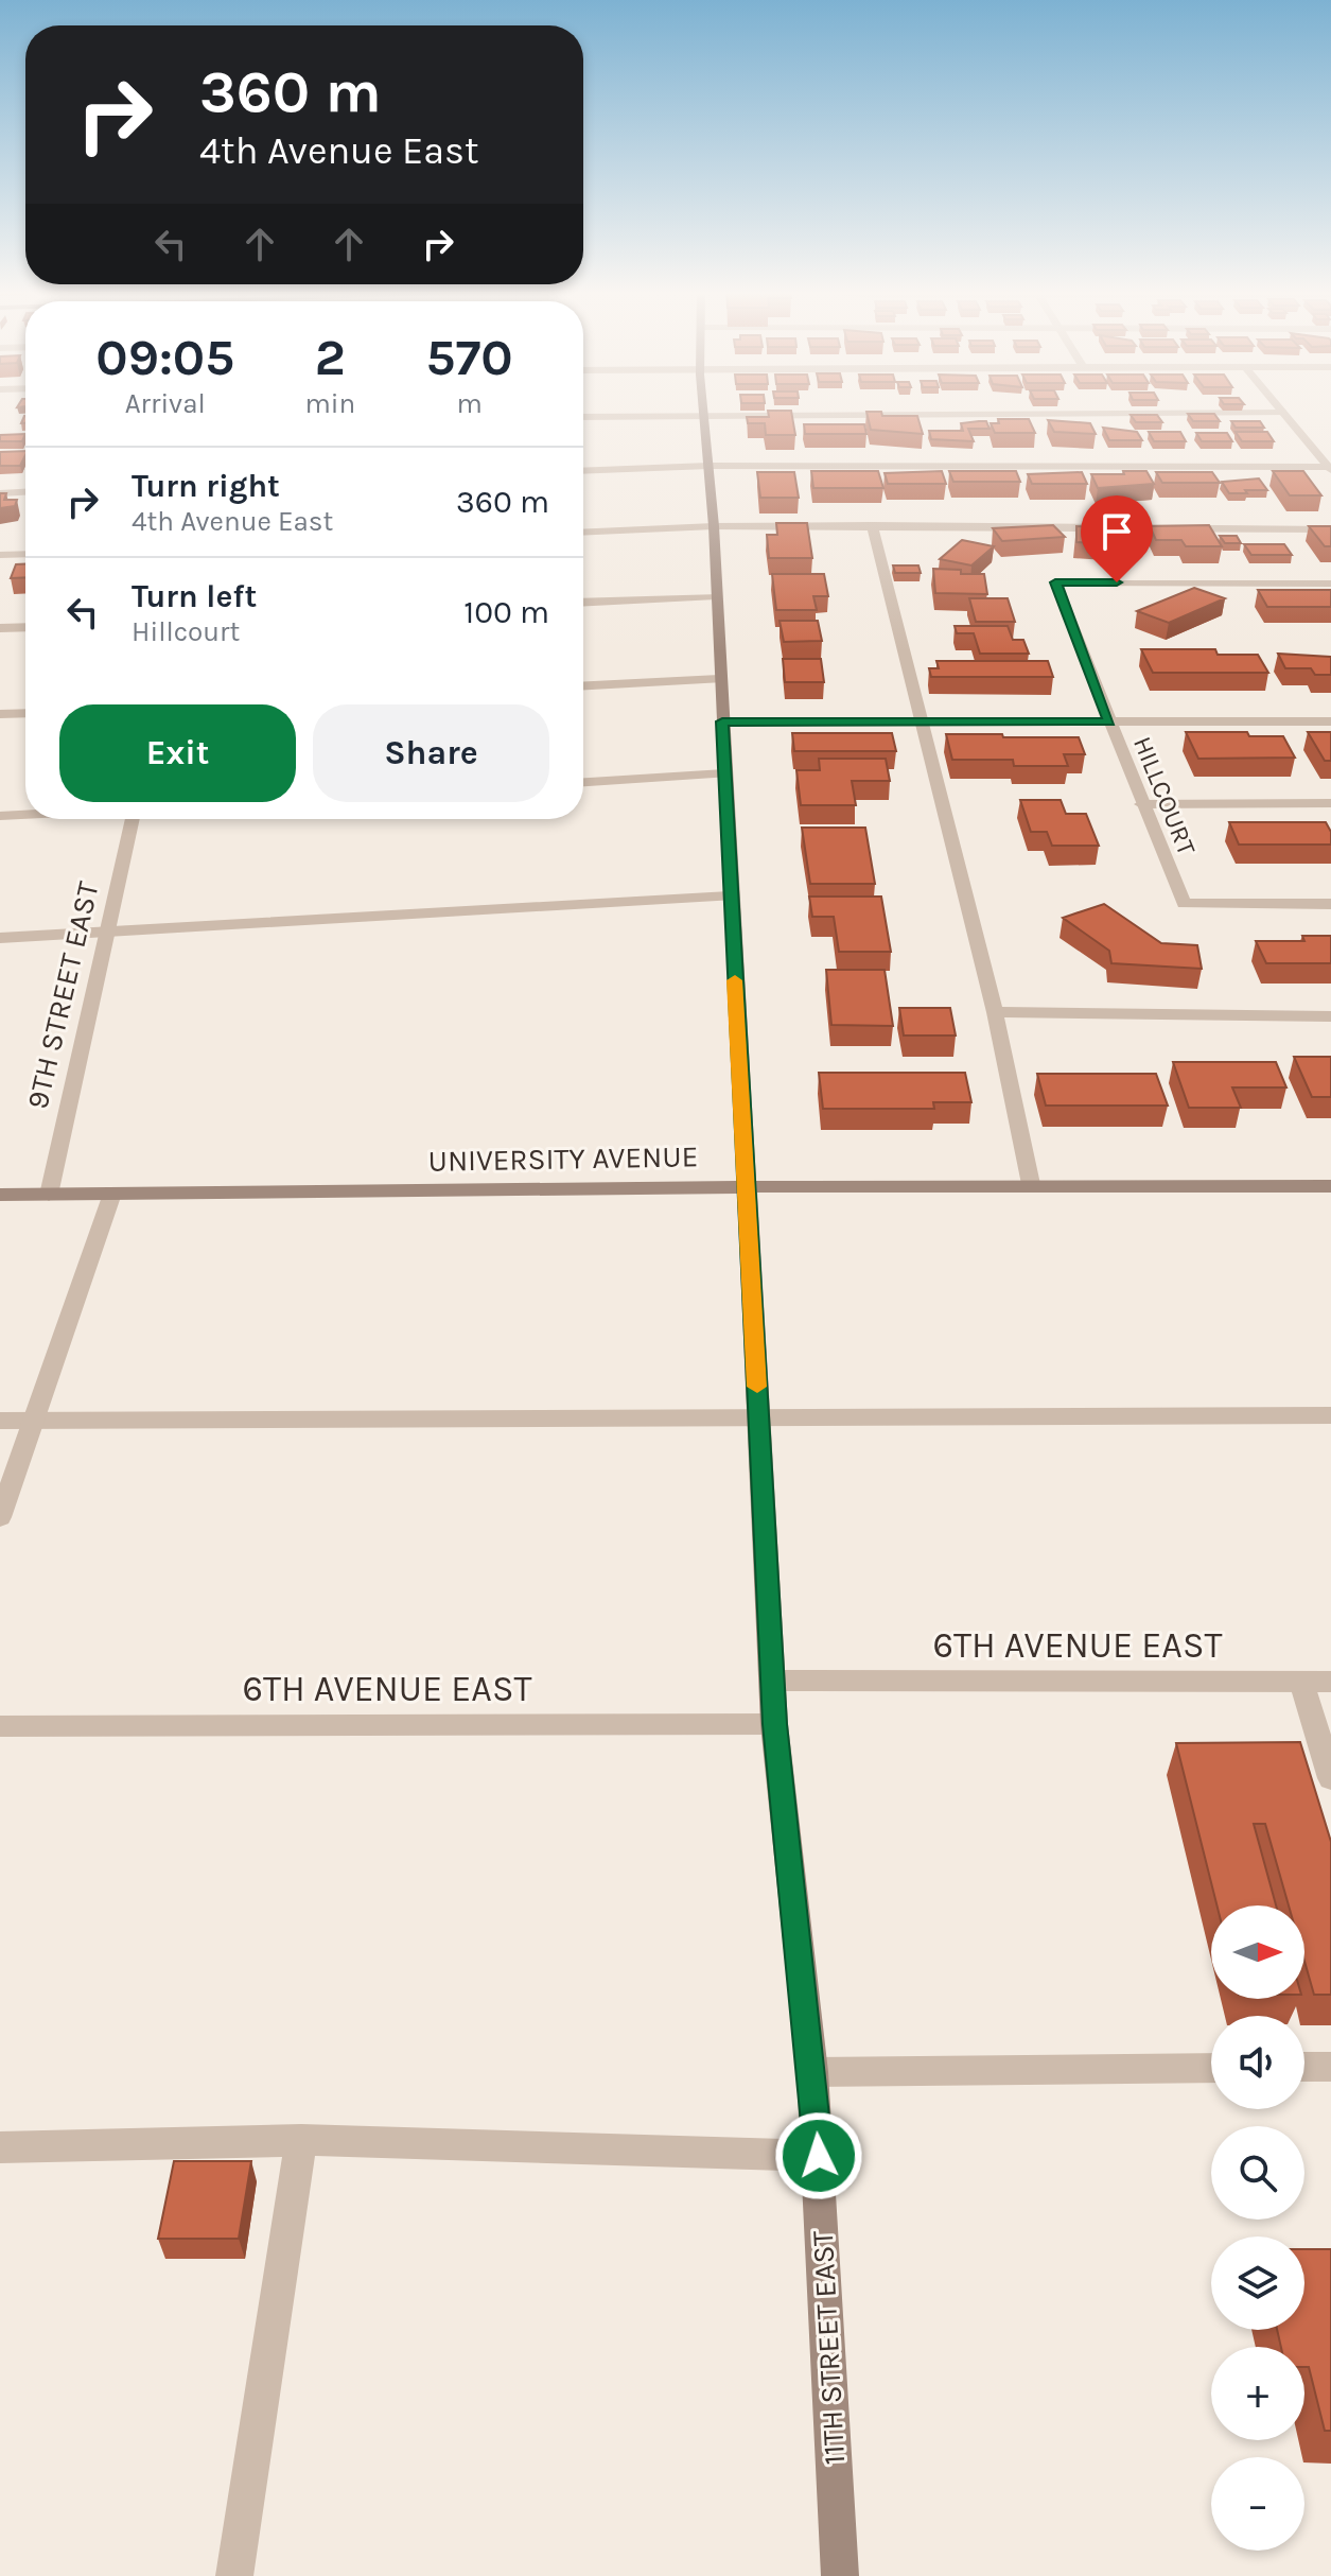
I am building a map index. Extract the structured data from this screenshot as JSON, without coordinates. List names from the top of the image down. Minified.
{"streets":{"street":["HILLCOURT","9TH STREET EAST","UNIVERSITY AVENUE","6TH AVENUE EAST","11TH STREET EAST"]},"crossings":[["9TH STREET EAST","UNIVERSITY AVENUE"],["UNIVERSITY AVENUE","11TH STREET EAST"],["6TH AVENUE EAST","11TH STREET EAST"]],"north":"right","page":{"turn":["360 m","4th Avenue East"],"eta":["09:05","Arrival","2","min","570","m"],"list":[{"name":"Turn right","note":"4th Avenue East","value":"360 m"},{"name":"Turn left","note":"Hillcourt","value":"100 m"}],"buttons":["Exit","Share"],"map_buttons":["+","−"]}}
